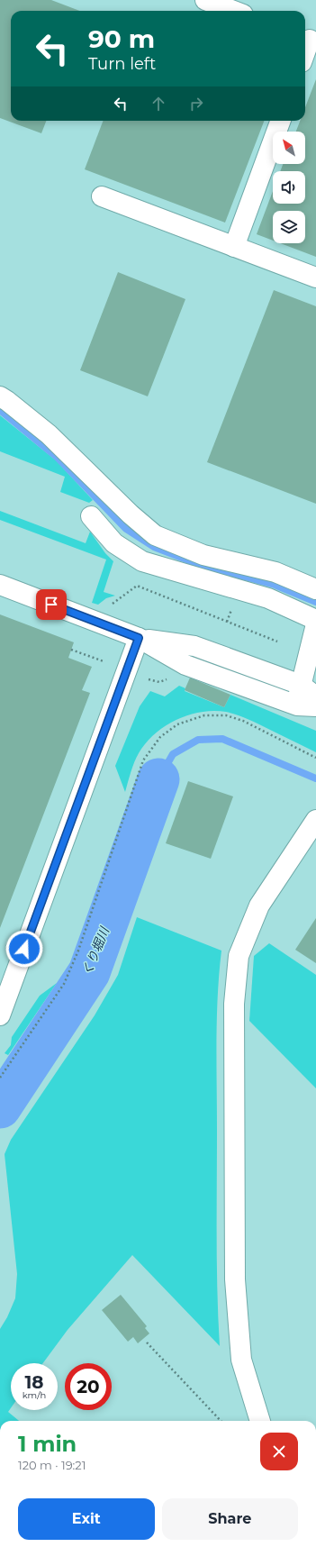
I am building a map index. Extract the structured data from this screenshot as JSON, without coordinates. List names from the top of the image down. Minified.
{"water":["くり堀川"],"north":"top left","page":{"turn":["90 m","Turn left"],"speed":"18 km/h","limit":"20","heading":["1 min","120 m · 19:21"],"buttons":["Exit","Share"]}}
